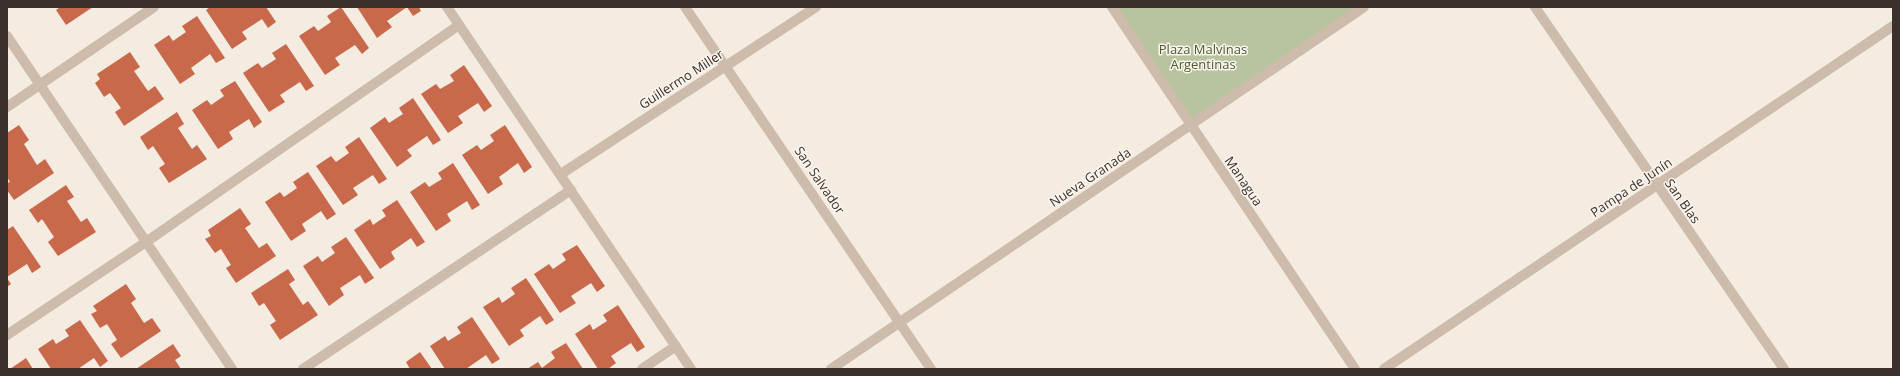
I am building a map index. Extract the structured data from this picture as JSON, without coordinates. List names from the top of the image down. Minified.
{"streets":{"street":["Guillermo Miller","Nueva Granada","San Salvador","Managua","Pampa de Junín","San Blas"]},"crossings":[["Guillermo Miller","San Salvador"],["Nueva Granada","San Salvador"],["Nueva Granada","Managua"],["Pampa de Junín","San Blas"]],"parks":["Plaza Malvinas Argentinas"]}
